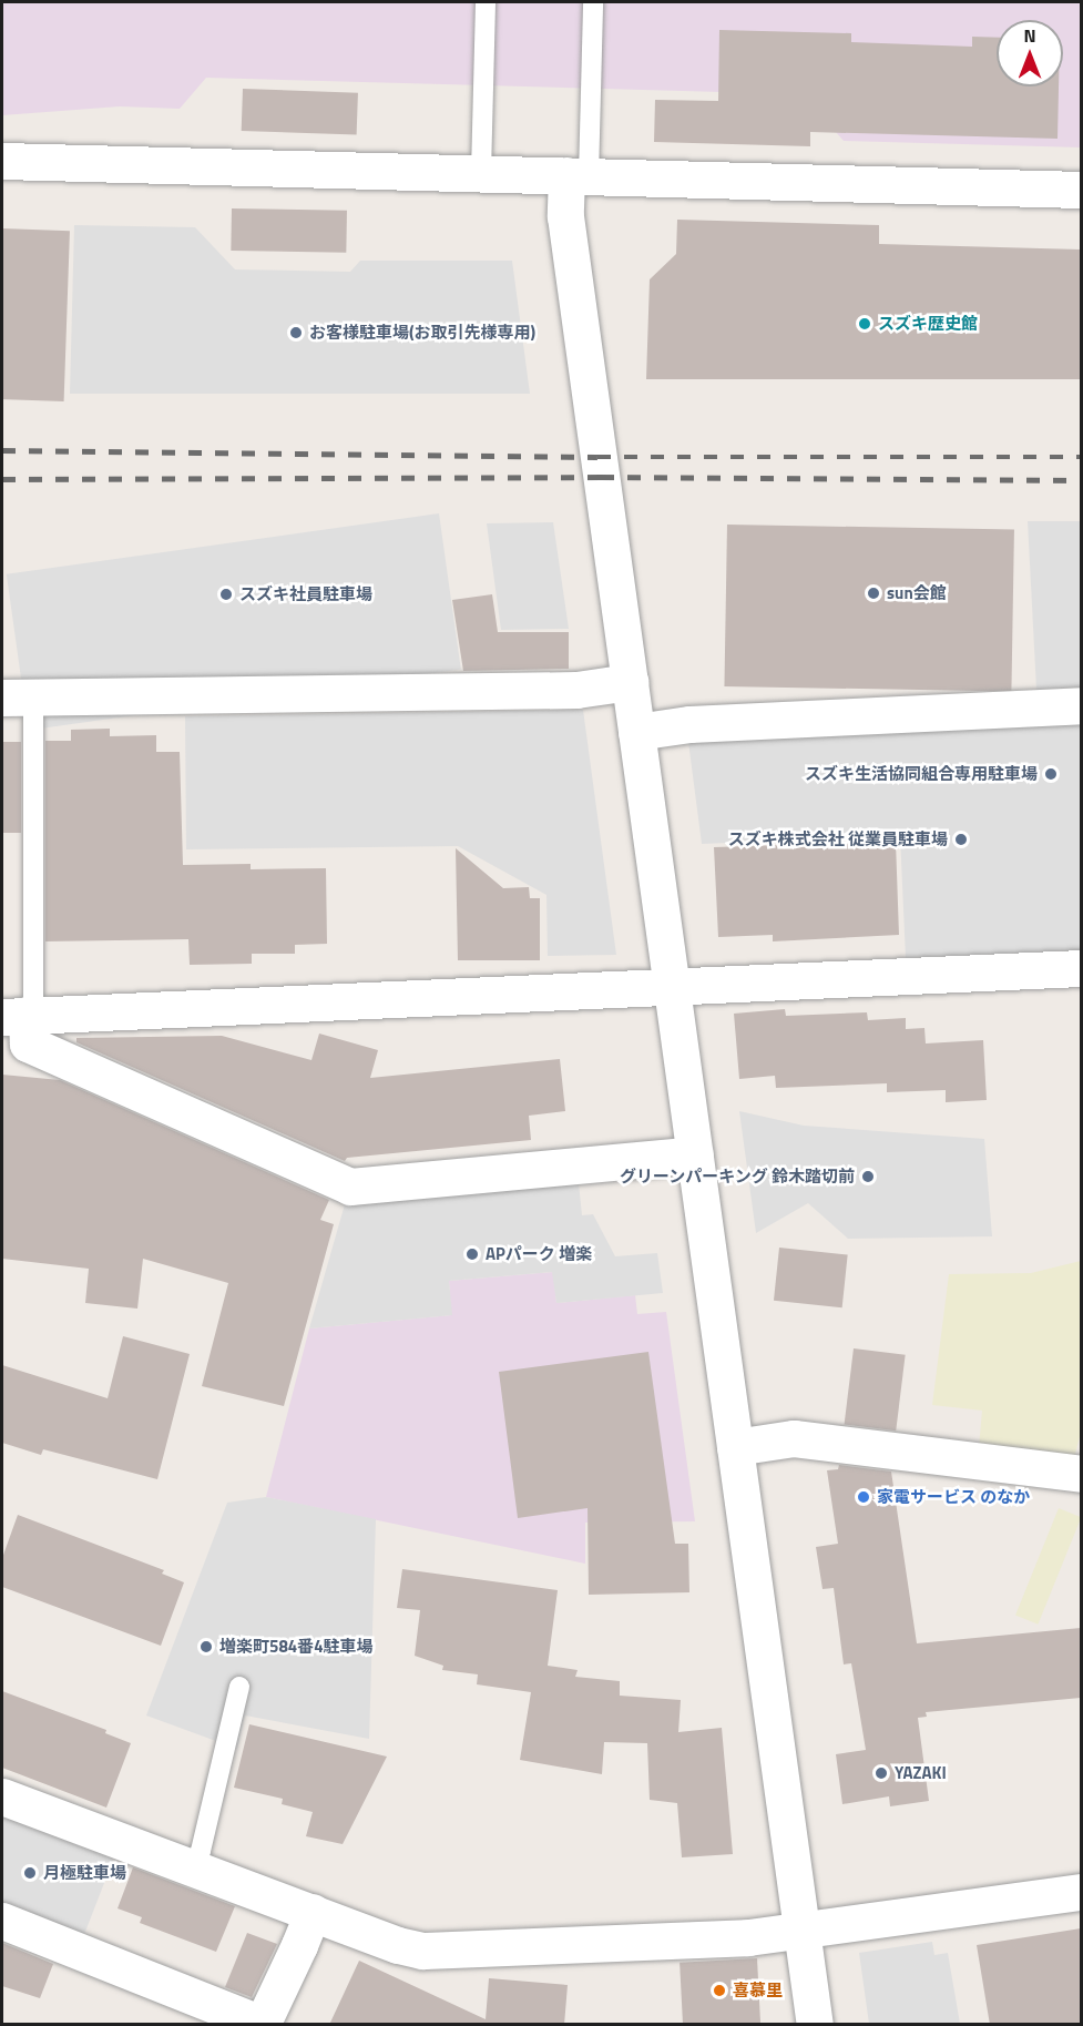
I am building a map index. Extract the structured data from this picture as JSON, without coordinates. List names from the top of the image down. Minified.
{"places":["スズキ歴史館","お客様駐車場(お取引先様専用)","sun会館","スズキ社員駐車場","スズキ生活協同組合専用駐車場","スズキ株式会社 従業員駐車場","グリーンパーキング 鈴木踏切前","APパーク 増楽","家電サービス のなか","増楽町584番4駐車場","YAZAKI","月極駐車場","喜慕里"],"north":"top"}
